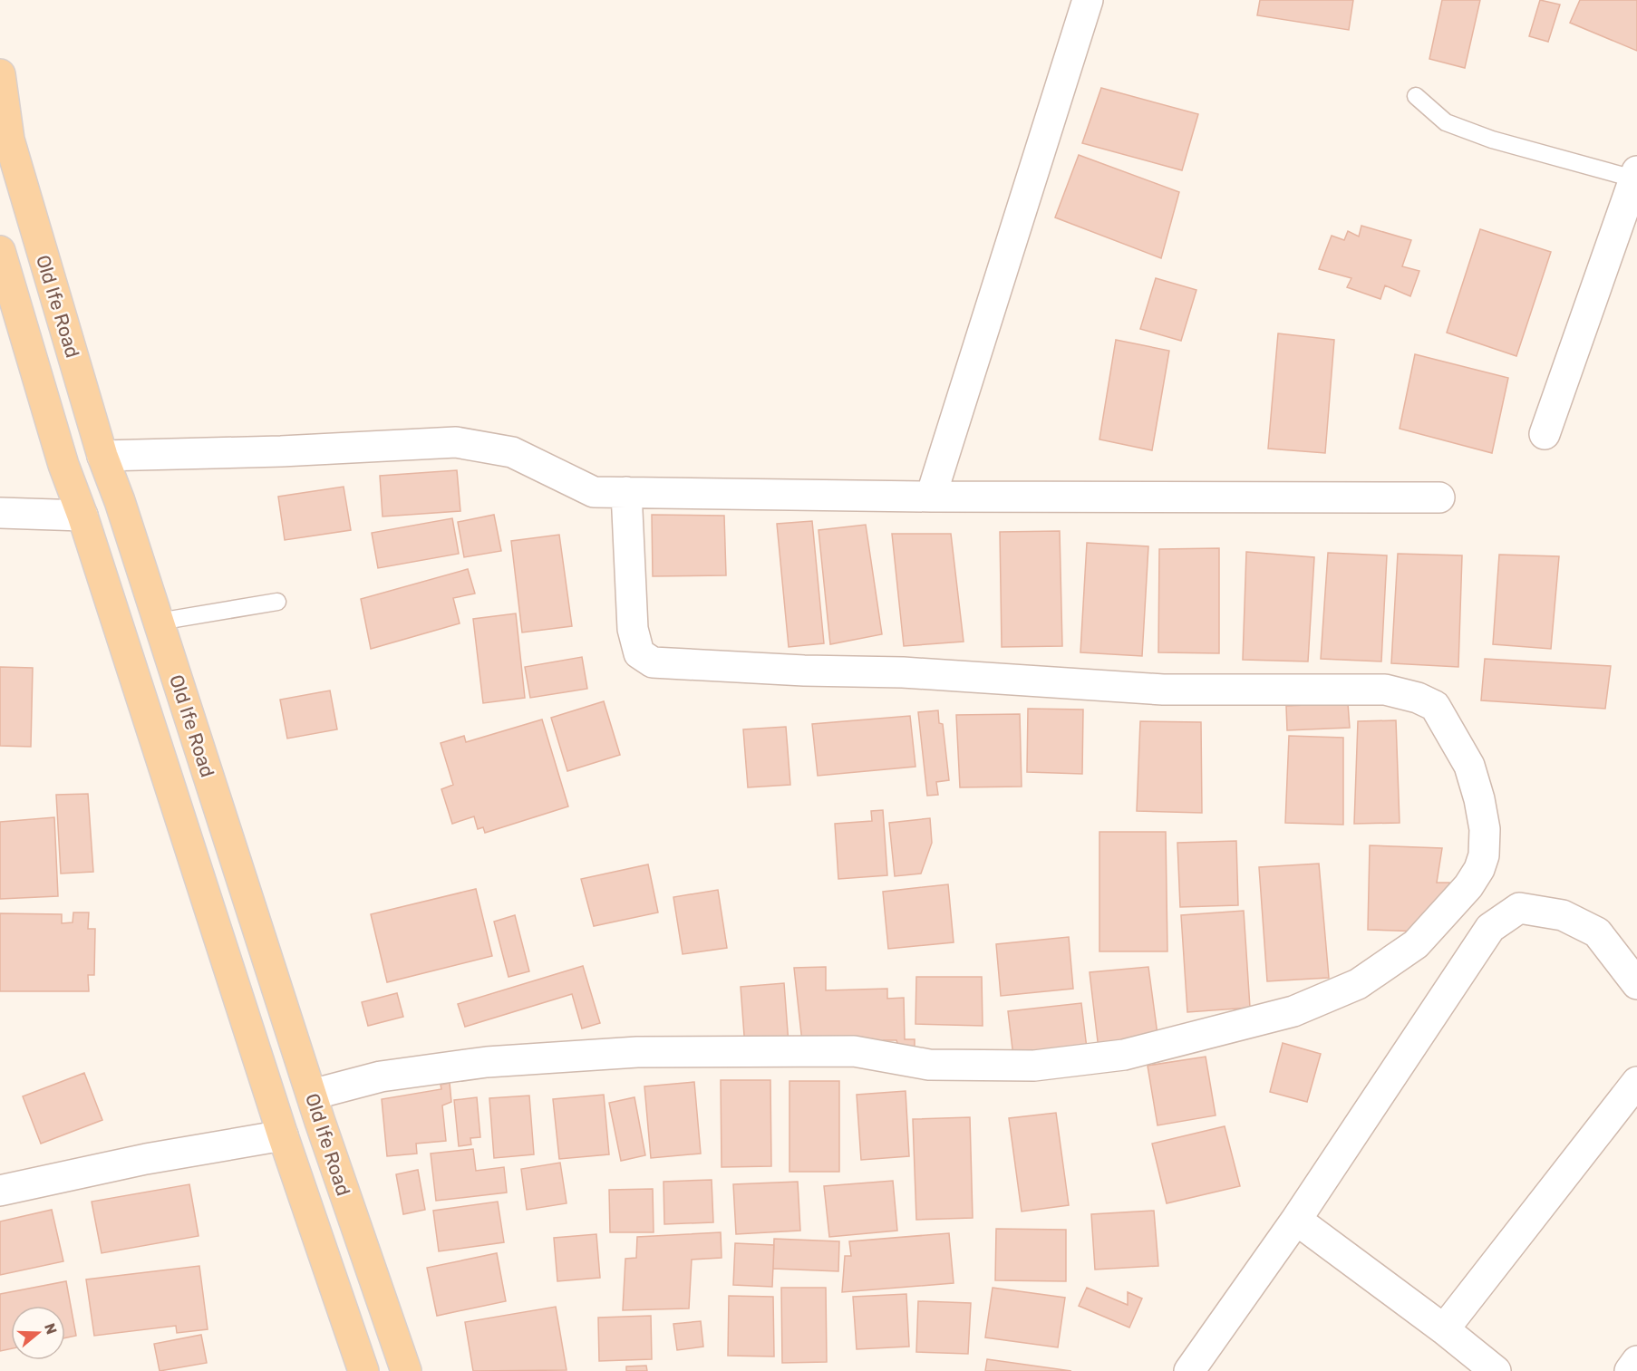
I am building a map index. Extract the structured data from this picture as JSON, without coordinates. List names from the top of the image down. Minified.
{"streets":{"main road":["Old Ife Road"]},"north":"right"}
